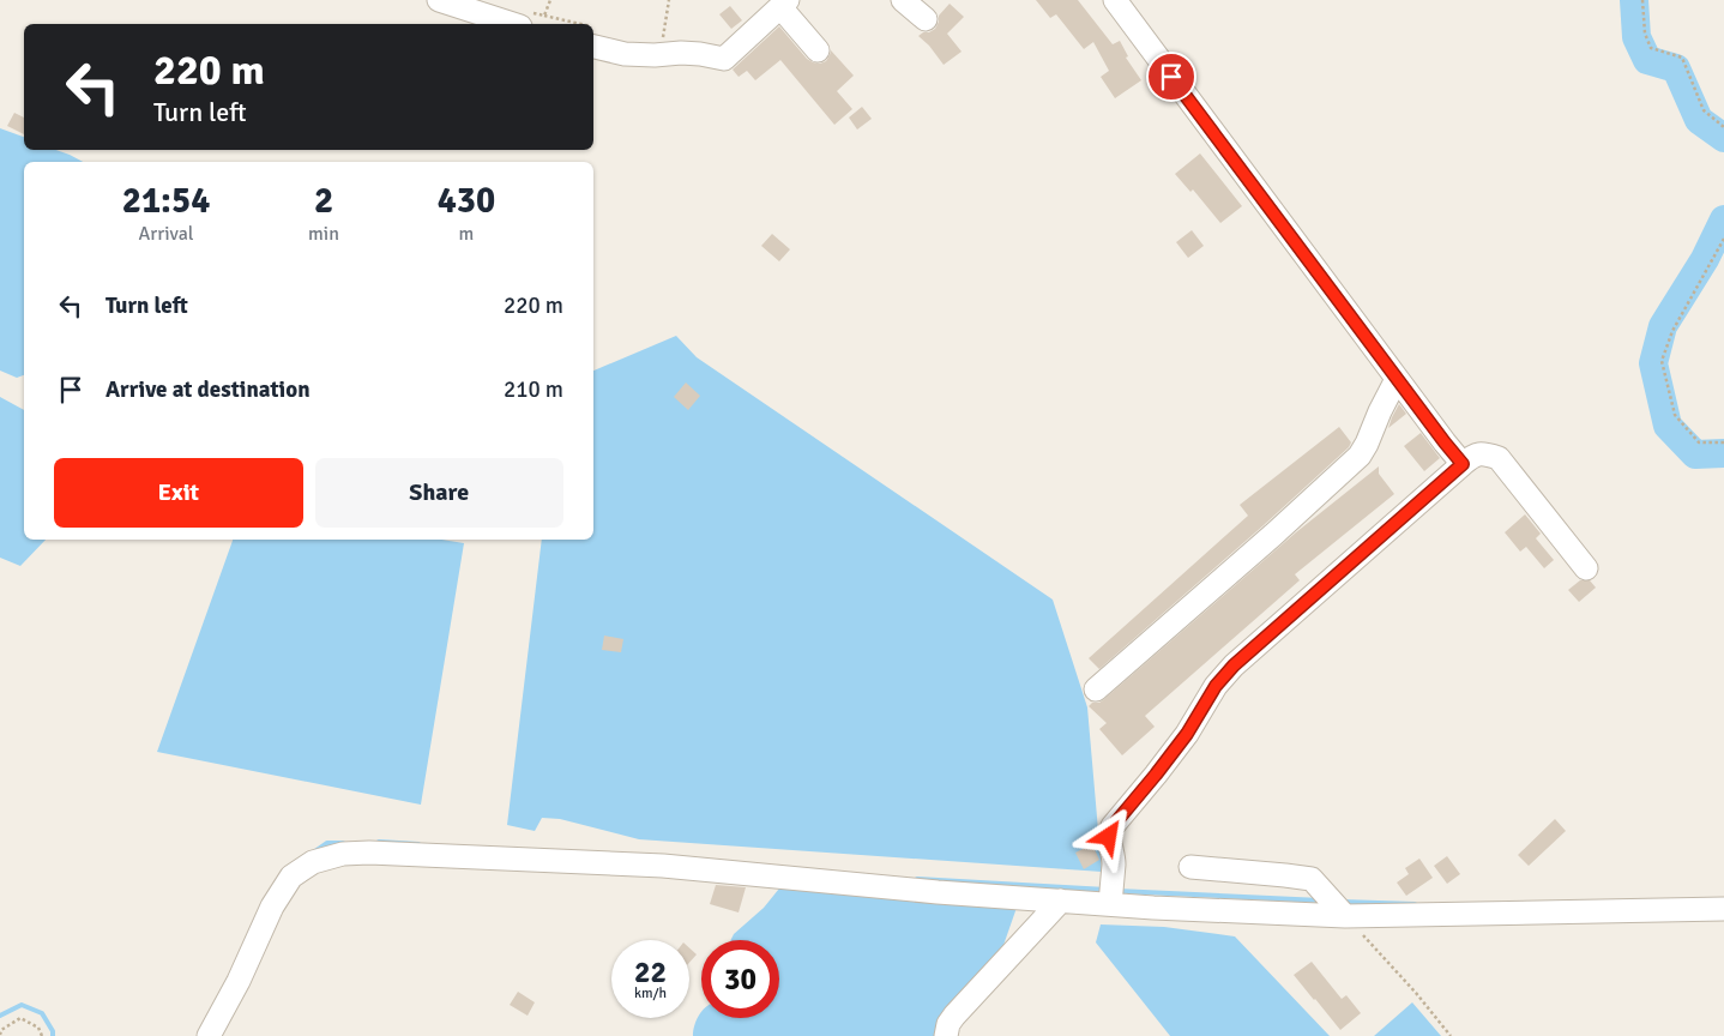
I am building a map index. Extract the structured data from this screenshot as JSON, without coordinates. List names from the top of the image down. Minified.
{"page":{"turn":["220 m","Turn left"],"eta":["21:54","Arrival","2","min","430","m"],"list":[{"name":"Turn left","value":"220 m"},{"name":"Arrive at destination","value":"210 m"}],"buttons":["Exit","Share"],"speed":"22 km/h","limit":"30"}}
